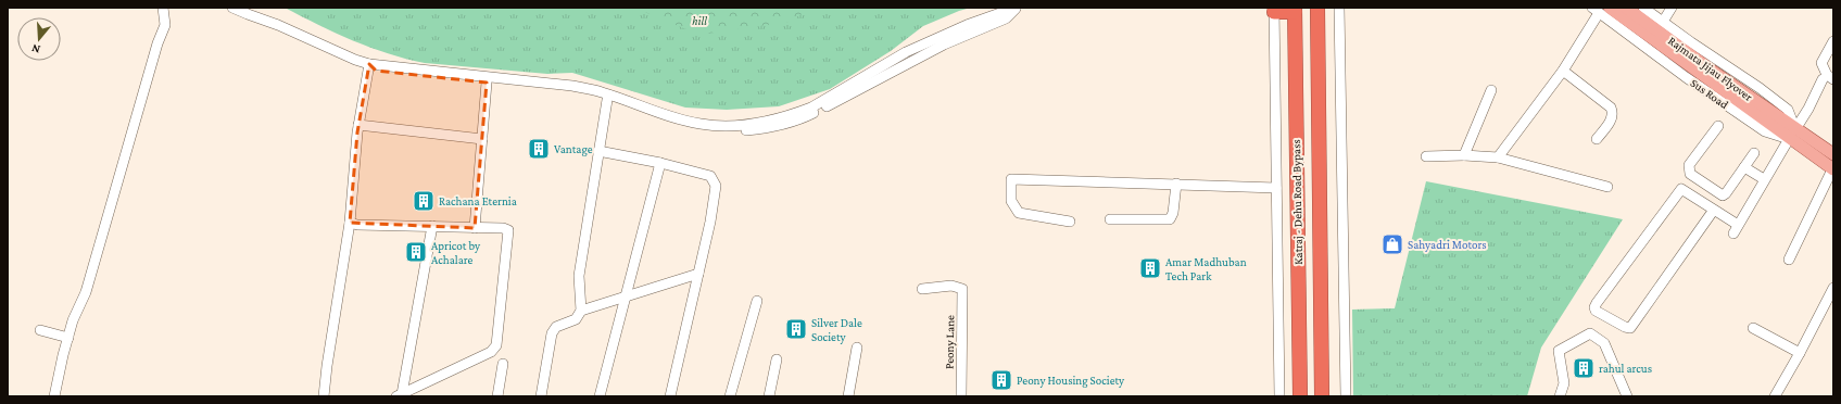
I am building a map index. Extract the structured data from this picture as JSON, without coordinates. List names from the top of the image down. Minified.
{"streets":{"highway":["Katraj - Dehu Road Bypass"],"main road":["Rajmata Jijau Flyover"],"street":["Peony Lane"]},"parks":["hill"],"places":{"building":["Vantage","Rachana Eternia","Apricot by Achalare","Amar Madhuban Tech Park","Silver Dale Society","rahul arcus","Peony Housing Society"],"shop":["Sahyadri Motors"]},"north":"bottom"}
